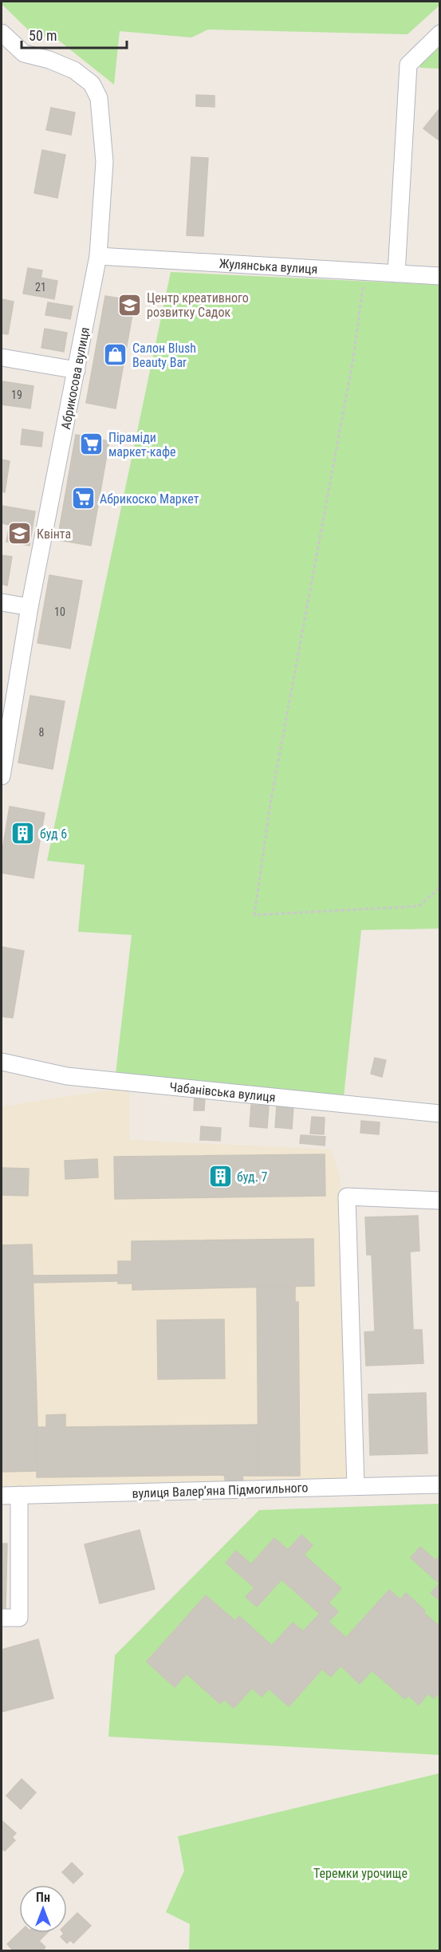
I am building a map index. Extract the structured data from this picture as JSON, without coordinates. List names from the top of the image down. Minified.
{"streets":{"street":["Жулянська вулиця","Абрикосова вулиця","Чабанівська вулиця","вулиця Валерʼяна Підмогильного"]},"crossings":[["Жулянська вулиця","Абрикосова вулиця"]],"parks":["Теремки урочище"],"places":{"school or university":["Центр креативного розвитку Садок","Квінта"],"shop":["Салон Blush Beauty Bar"],"supermarket":["Піраміди маркет-кафе","Абрикоско Маркет"],"building":["буд 6","буд. 7"]},"house_numbers":["21","19","10","8"],"scale_bar":"50 m","north":"top"}
